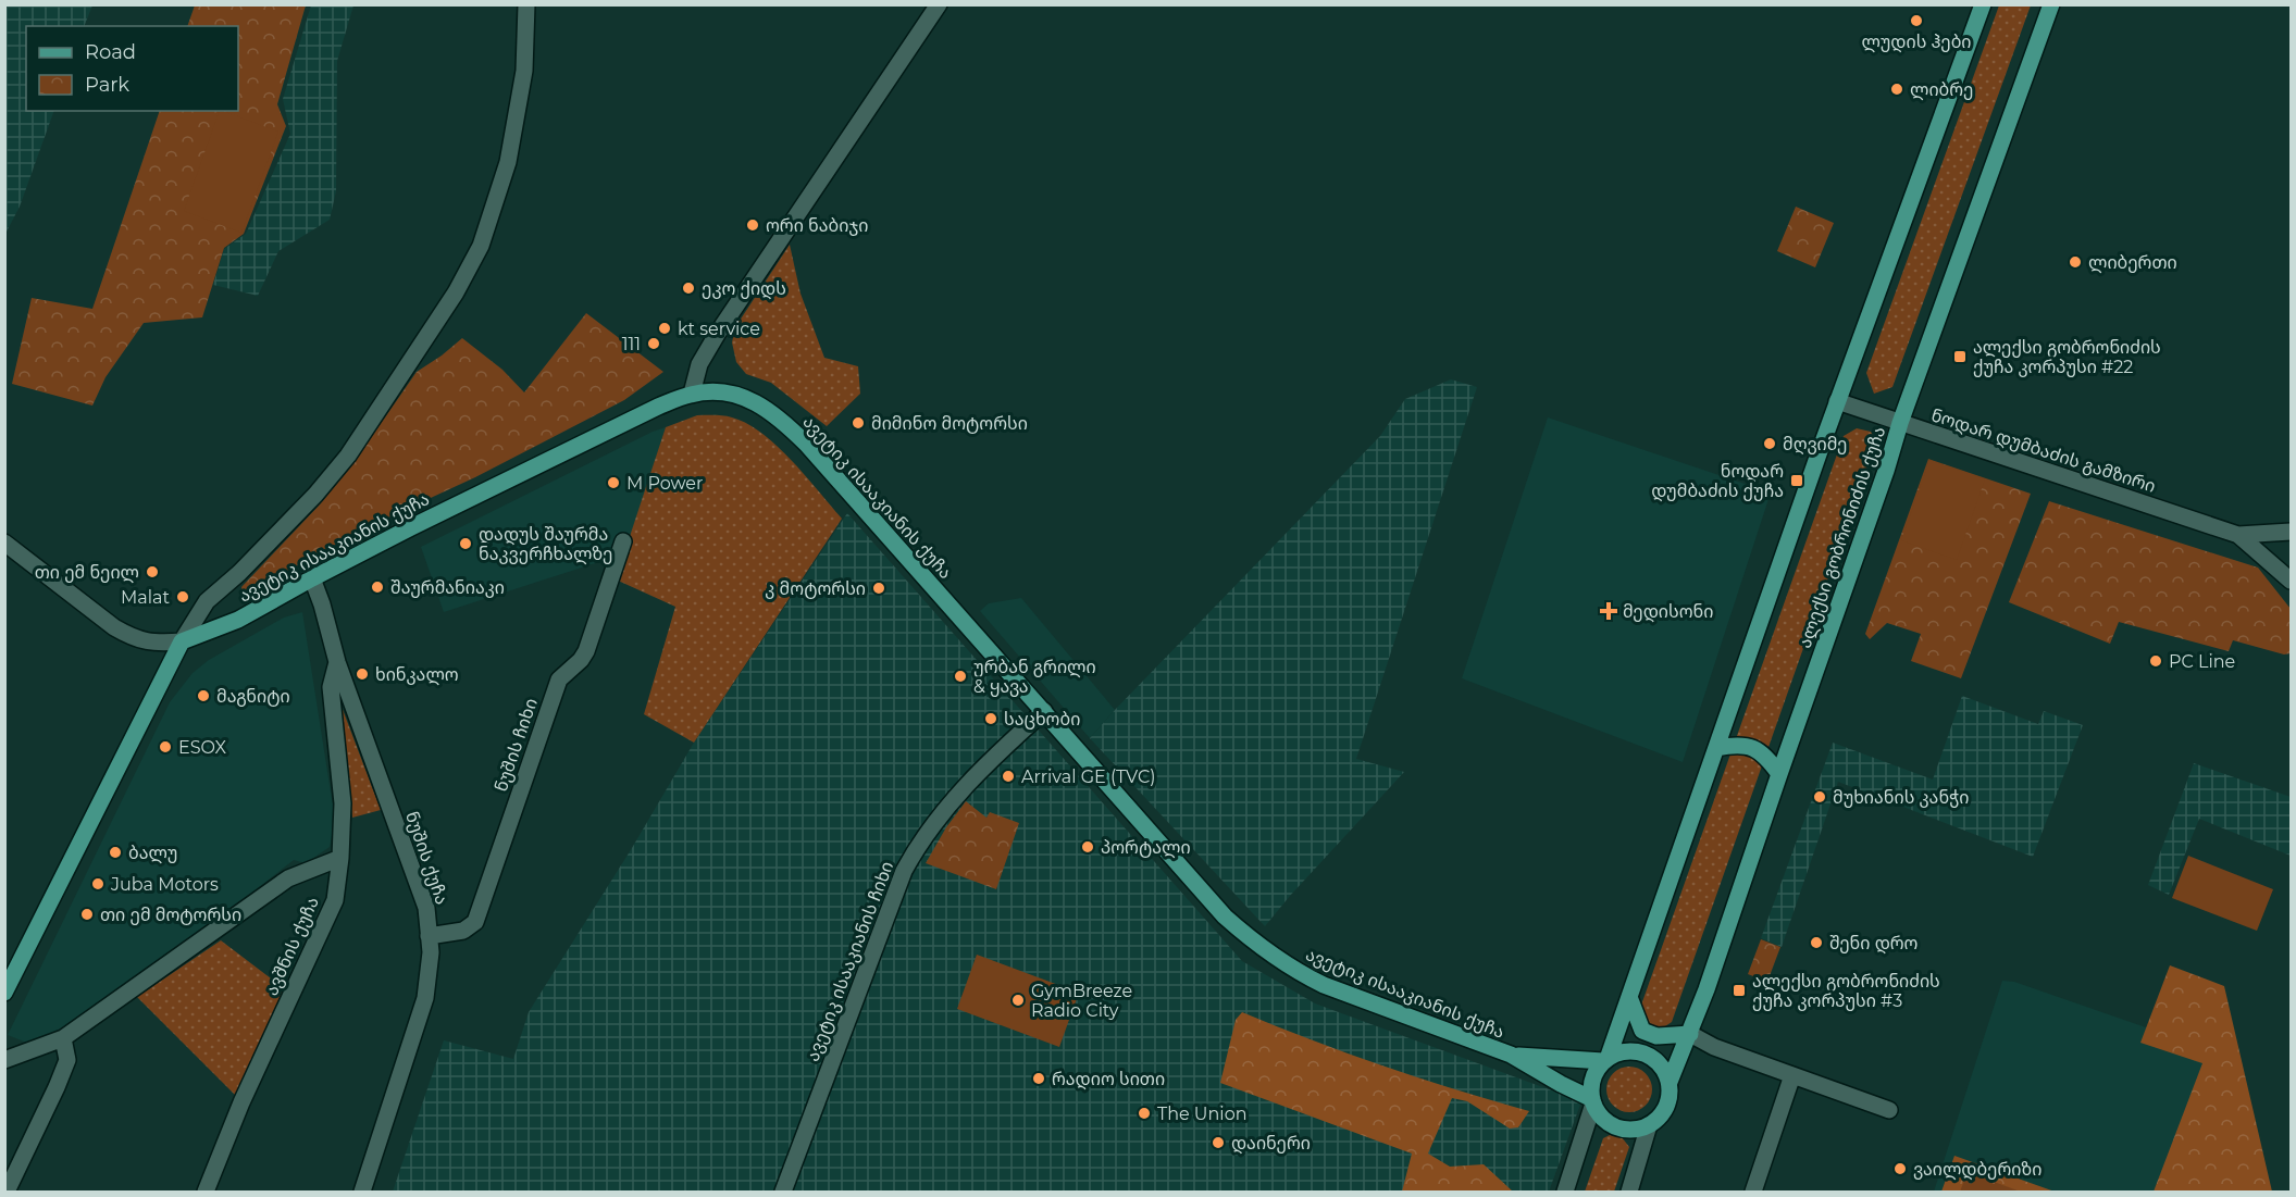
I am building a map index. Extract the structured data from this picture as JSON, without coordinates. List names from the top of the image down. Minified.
{"streets":{"main road":["ავეტიკ ისააკიანის ქუჩა","ალექსი გობრონიძის ქუჩა"],"street":["ნოდარ დუმბაძის გამზირი","ნუშის ჩიხი","ნუშის ქუჩა","ავშნის ქუჩა","ავეტიკ ისააკიანის ჩიხი"]},"crossings":[["ნოდარ დუმბაძის გამზირი","ალექსი გობრონიძის ქუჩა"],["ავეტიკ ისააკიანის ქუჩა","ალექსი გობრონიძის ქუჩა"],["ავეტიკ ისააკიანის ქუჩა","ნუშის ქუჩა"],["ავეტიკ ისააკიანის ქუჩა","ავეტიკ ისააკიანის ჩიხი"],["ნუშის ჩიხი","ნუშის ქუჩა"],["ნუშის ქუჩა","ავშნის ქუჩა"]],"places":{"other":["ლუდის ჰები","ლიბრე","ორი ნაბიჯი","ლიბერთი","ეკო ქიდს","kt service","111","მიმინო მოტორსი","მღვიმე","M Power","დადუს შაურმა ნაკვერჩხალზე","თი ემ ნეილ","შაურმანიაკი","კ მოტორსი","Malat","PC Line","ხინკალო","ურბან გრილი & ყავა","მაგნიტი","საცხობი","ESOX","Arrival GE (TVC)","მუხიანის კანჭი","პორტალი","ბალუ","Juba Motors","თი ემ მოტორსი","შენი დრო","GymBreeze Radio City","რადიო სითი","The Union","დაინერი","ვაილდბერიზი"],"transit":["ალექსი გობრონიძის ქუჩა კორპუსი #22","ნოდარ დუმბაძის ქუჩა","ალექსი გობრონიძის ქუჩა კორპუსი #3"],"health":["მედისონი"]},"legend":["Road","Park"]}
